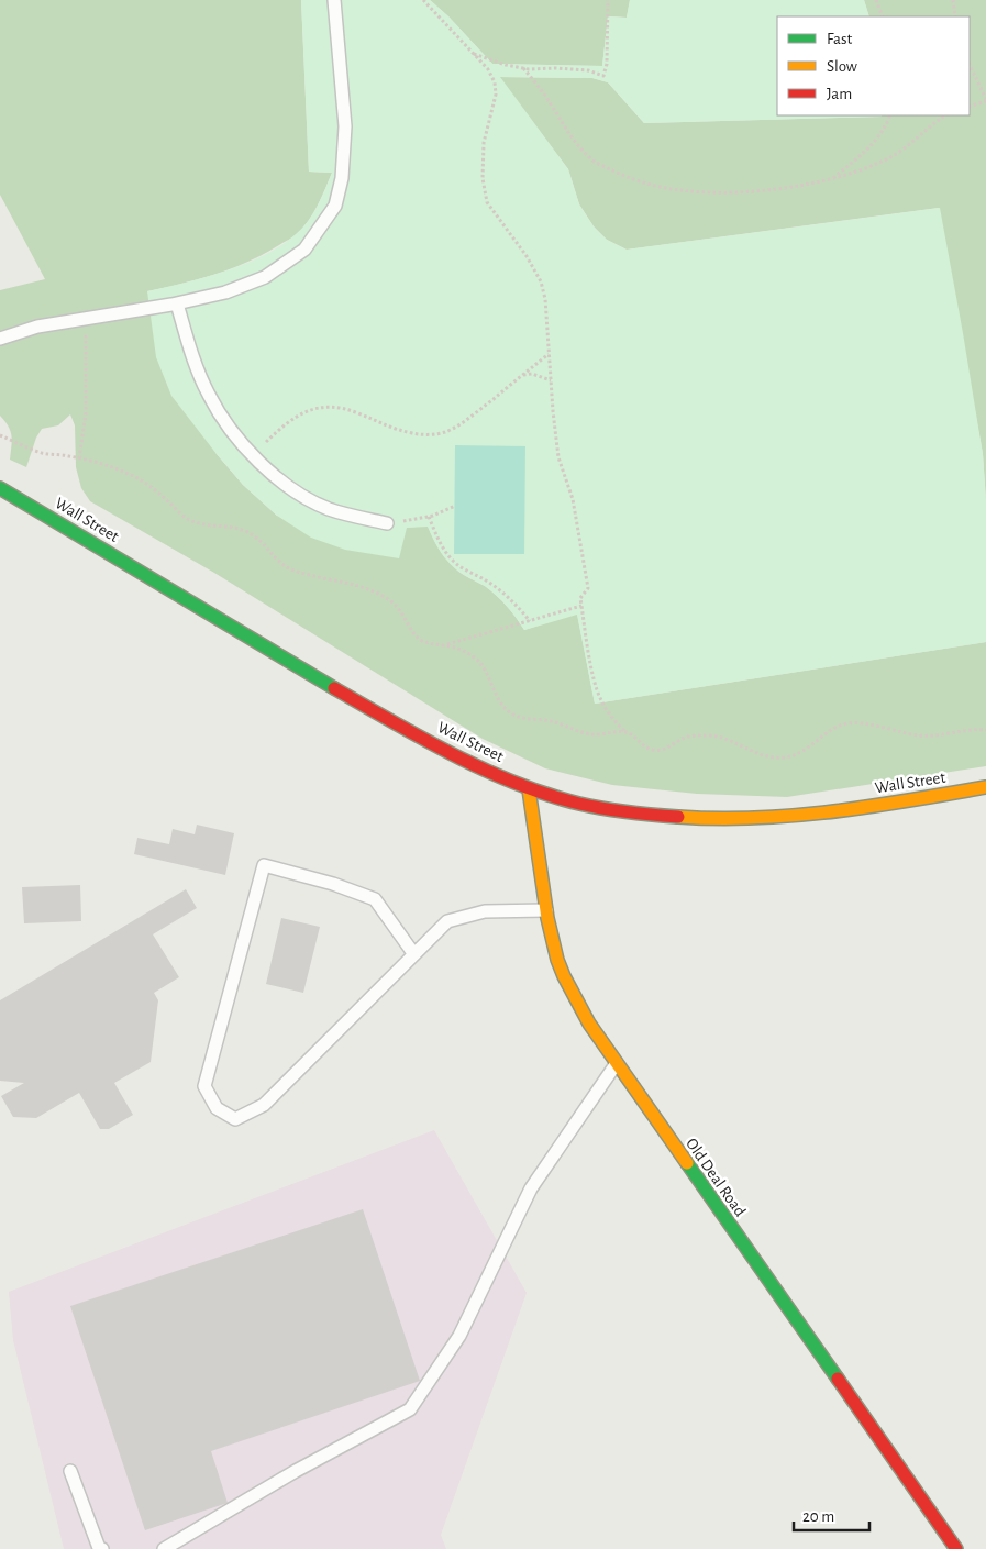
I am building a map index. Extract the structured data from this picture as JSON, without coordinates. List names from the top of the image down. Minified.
{"streets":{"street":["Wall Street","Old Deal Road"]},"crossings":[["Wall Street","Old Deal Road"]],"legend":["Fast","Slow","Jam"],"scale_bar":"20 m"}
